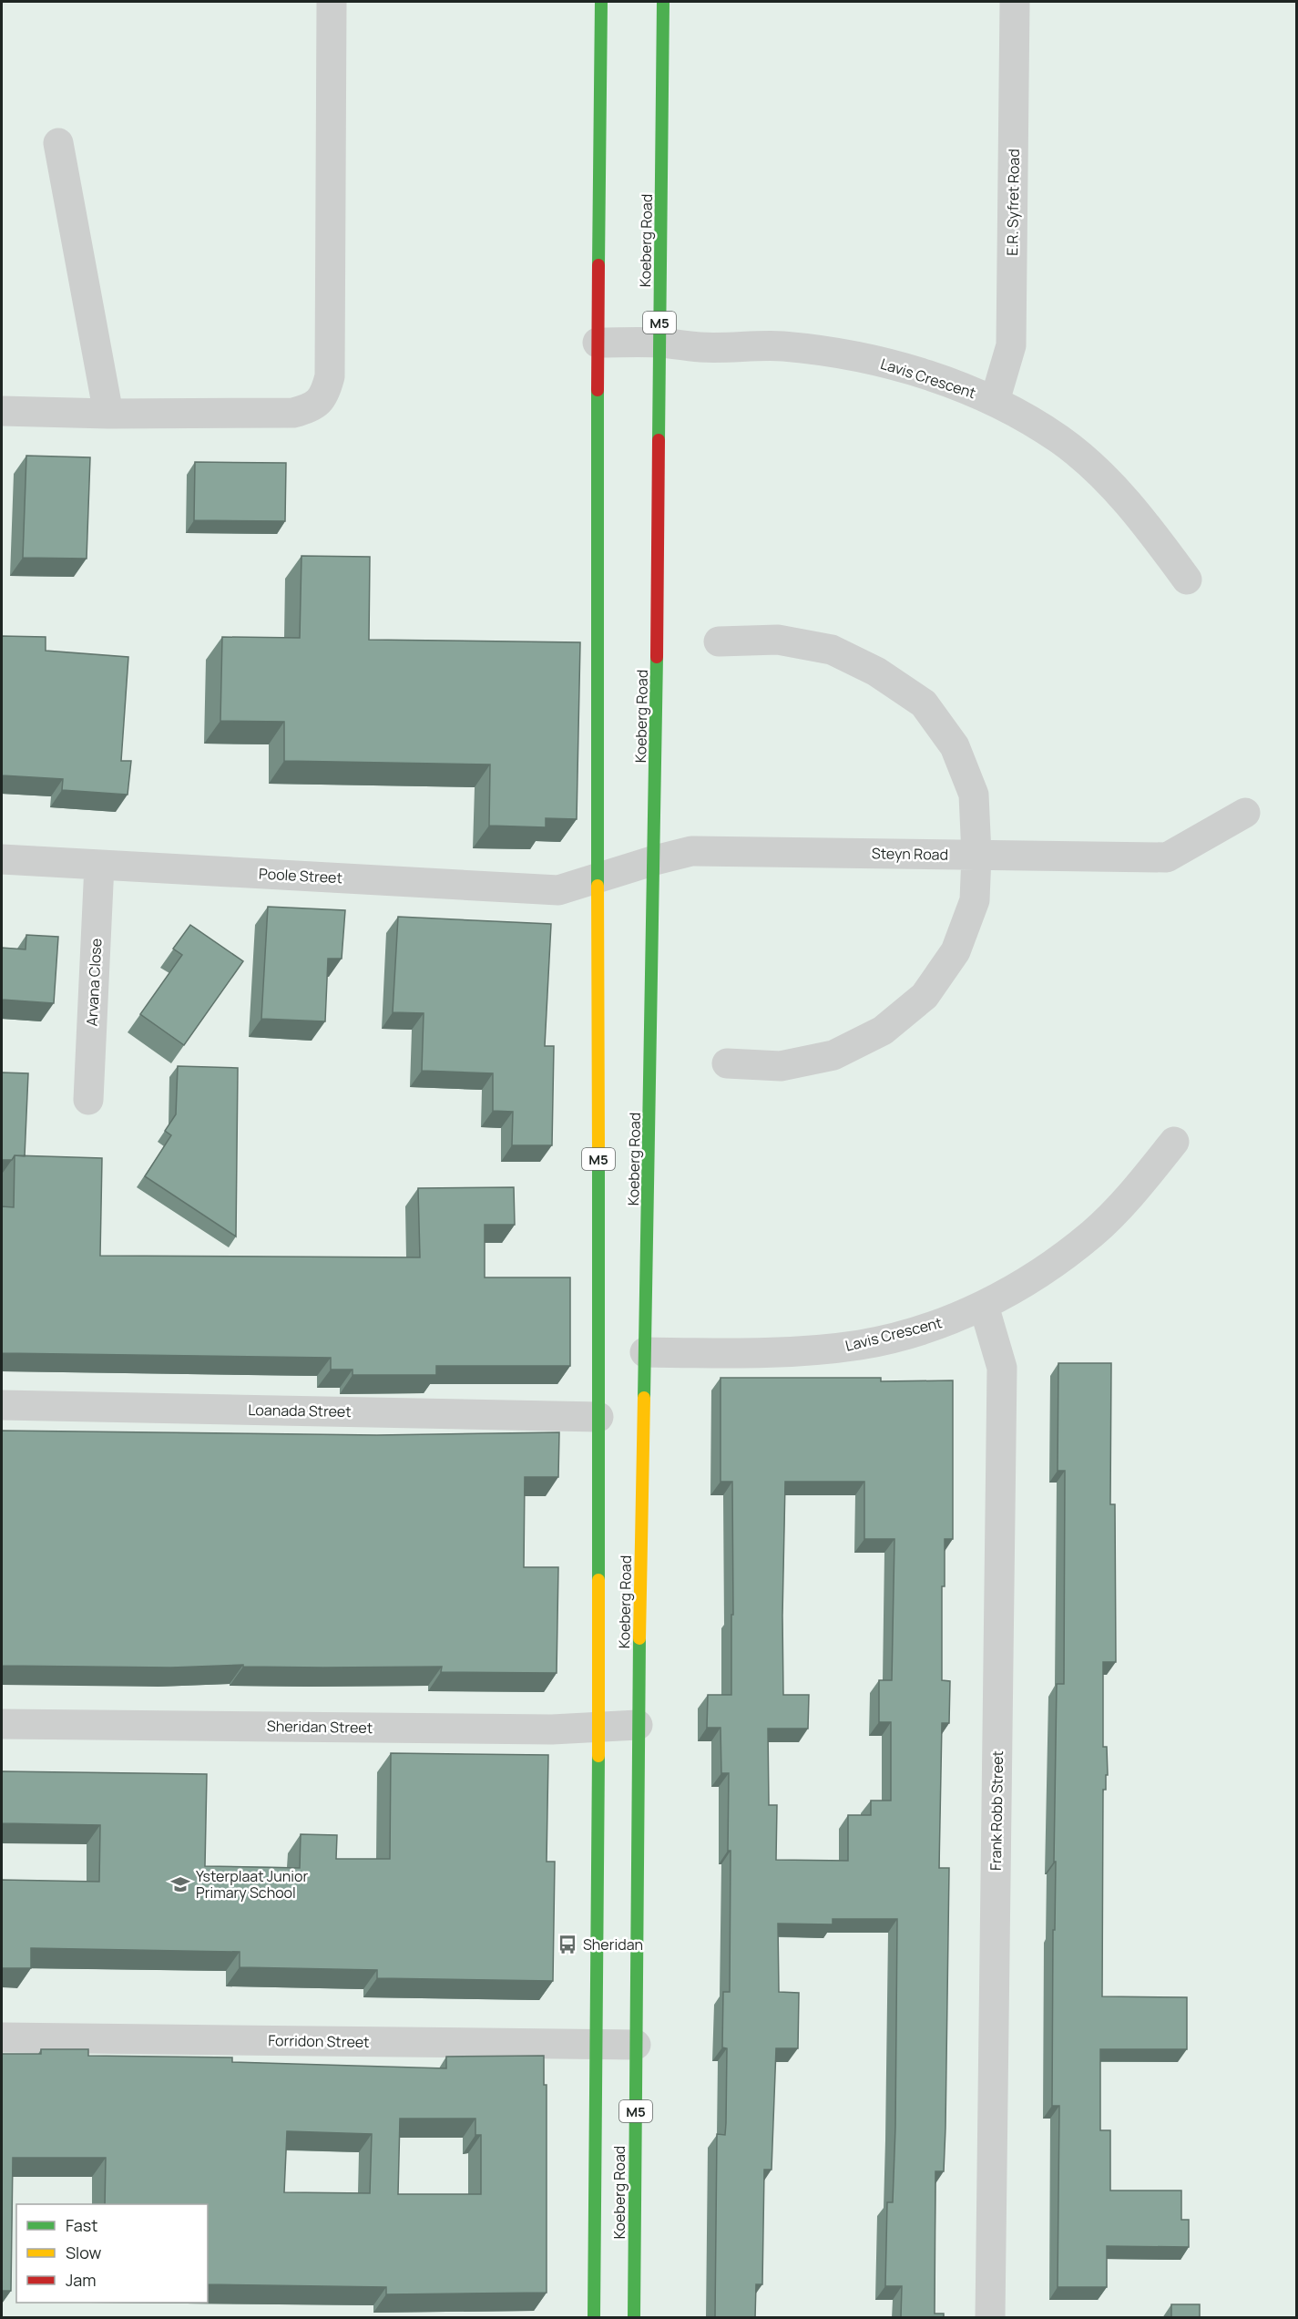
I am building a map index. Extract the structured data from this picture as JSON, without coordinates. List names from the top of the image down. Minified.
{"streets":{"main road":["Koeberg Road","M5"],"street":["E.R. Syfret Road","Lavis Crescent","Steyn Road","Poole Street","Arvana Close","Loanada Street","Sheridan Street","Frank Robb Street","Forridon Street"]},"crossings":[["E.R. Syfret Road","Lavis Crescent"],["Koeberg Road","Lavis Crescent"],["Koeberg Road","Steyn Road"],["Koeberg Road","Poole Street"],["Koeberg Road","Loanada Street"],["Koeberg Road","Sheridan Street"],["Koeberg Road","Forridon Street"],["Lavis Crescent","Frank Robb Street"],["Steyn Road","Poole Street"],["Poole Street","Arvana Close"]],"places":{"school or university":["Ysterplaat Junior Primary School"],"bus stop":["Sheridan"]},"legend":["Fast","Slow","Jam"]}
